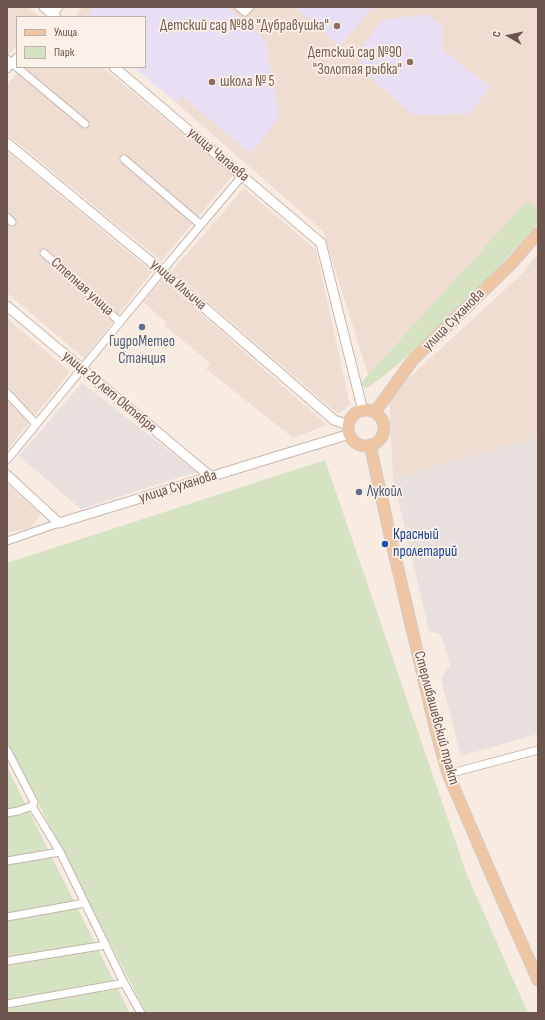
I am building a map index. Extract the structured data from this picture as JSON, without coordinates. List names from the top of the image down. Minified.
{"streets":{"main road":["улица Чапаева","улица Ильича","улица Суханова","улица 20 лет Октября","Стерлибашевский тракт"],"street":["Степная улица"]},"crossings":[["улица Чапаева","улица Ильича"],["улица Чапаева","Степная улица"],["улица Чапаева","улица Суханова"],["улица Чапаева","Стерлибашевский тракт"],["улица Ильича","Степная улица"],["улица Ильича","улица Суханова"],["улица Ильича","Стерлибашевский тракт"],["Степная улица","улица 20 лет Октября"],["улица Суханова","улица 20 лет Октября"],["улица Суханова","Стерлибашевский тракт"]],"places":["Детский сад №88 \"Дубравушка\"","Детский сад №90 \"Золотая рыбка\"","школа № 5","ГидроМетео Станция","Лукойл","Красный пролетарий"],"legend":["Улица","Парк"],"north":"left"}
